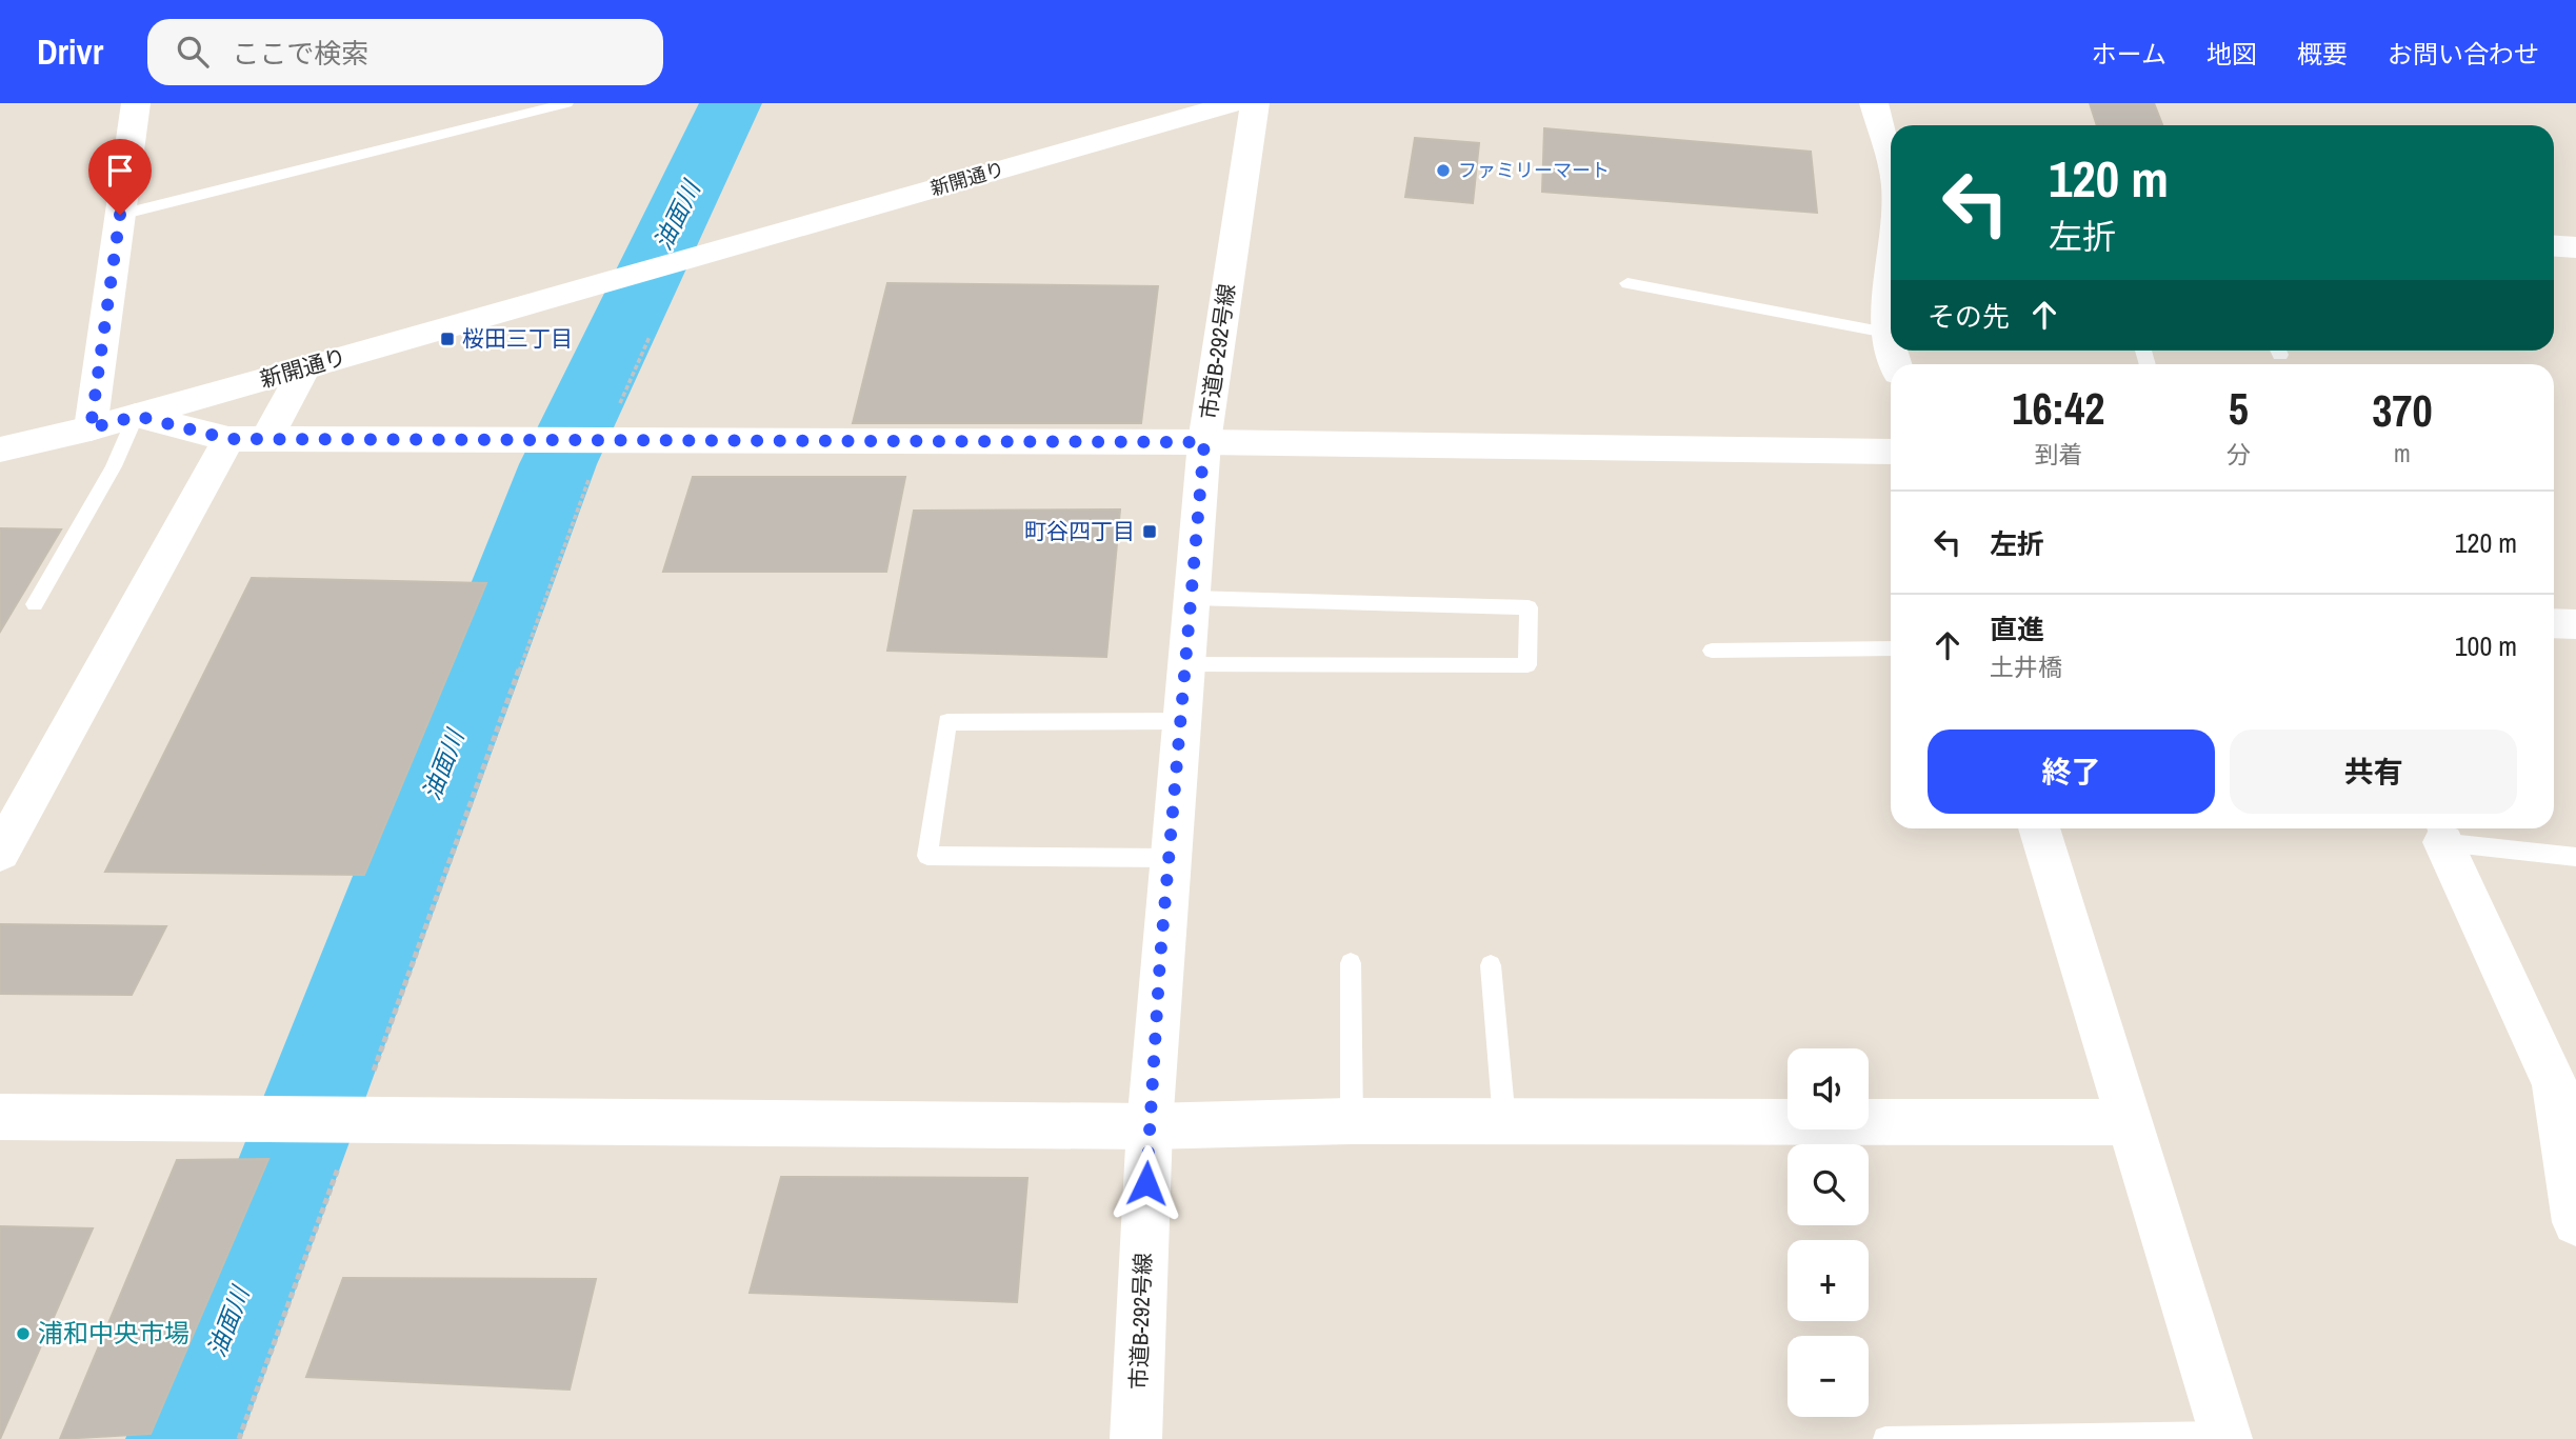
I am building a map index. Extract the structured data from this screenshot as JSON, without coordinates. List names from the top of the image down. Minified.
{"streets":{"street":["新開通り","市道B-292号線"]},"water":["油面川"],"places":{"other":["ファミリーマート","浦和中央市場"],"transit":["桜田三丁目","町谷四丁目"]},"page":{"header":"Drivr","search":"ここで検索","nav":["ホーム","地図","概要","お問い合わせ"],"turn":["120 m","左折"],"then":"その先","eta":["16:42","到着","5","分","370","m"],"list":[{"name":"左折","value":"120 m"},{"name":"直進","note":"土井橋","value":"100 m"}],"buttons":["終了","共有"],"map_buttons":["+","−"]}}
